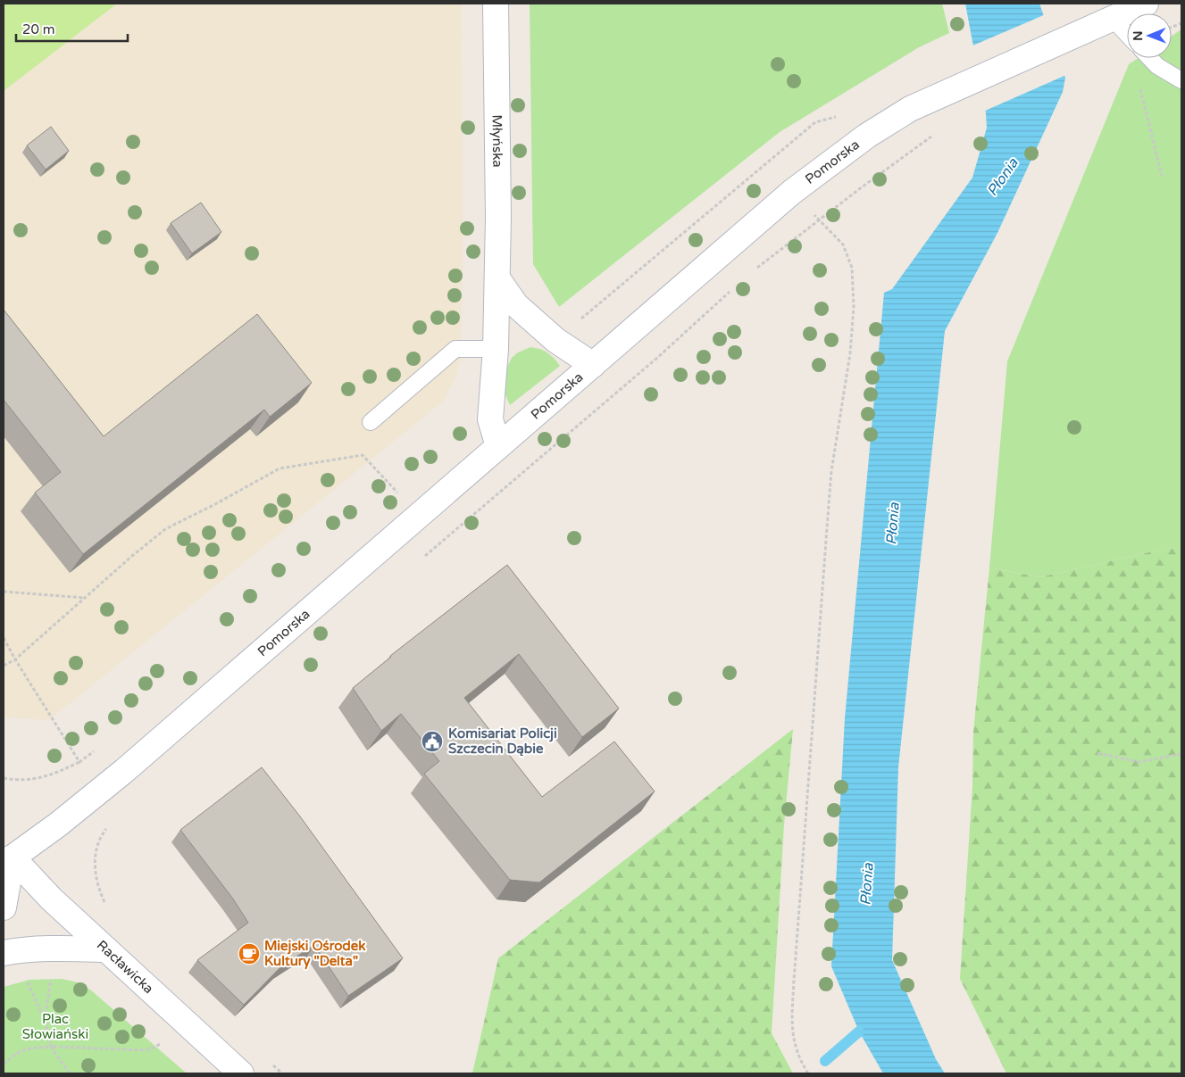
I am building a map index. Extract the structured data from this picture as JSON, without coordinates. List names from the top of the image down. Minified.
{"streets":{"street":["Młyńska","Pomorska","Racławicka"]},"crossings":[["Młyńska","Pomorska"],["Pomorska","Racławicka"]],"water":["Płonia"],"parks":["Plac Słowiański"],"places":{"public building":["Komisariat Policji Szczecin Dąbie"],"cafe":["Miejski Ośrodek Kultury \"Delta\""]},"scale_bar":"20 m","north":"left"}
